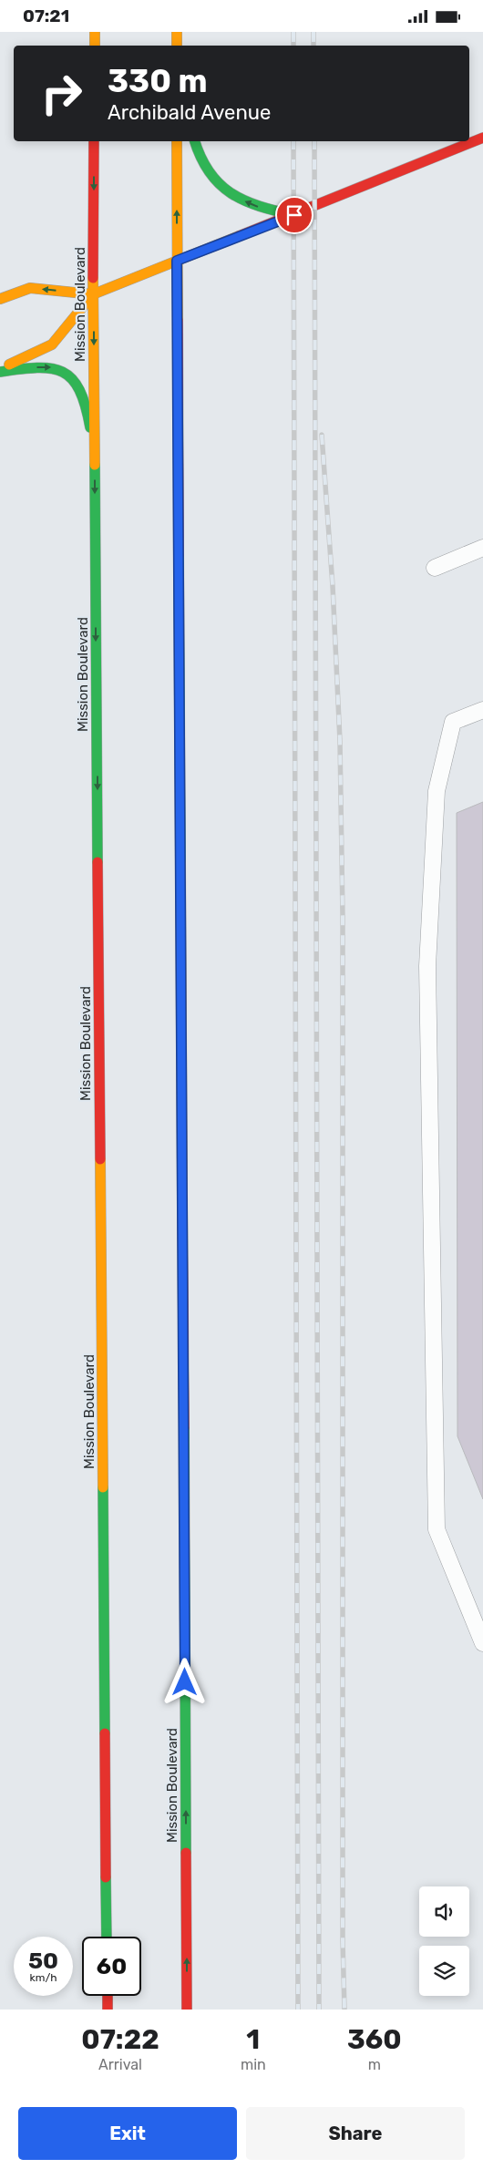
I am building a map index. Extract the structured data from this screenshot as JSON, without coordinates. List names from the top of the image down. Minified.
{"streets":{"main road":["Mission Boulevard"]},"page":{"status":"07:21","turn":["330 m","Archibald Avenue"],"speed":"50 km/h","limit":"60","eta":["07:22","Arrival","1","min","360","m"],"buttons":["Exit","Share"]}}
